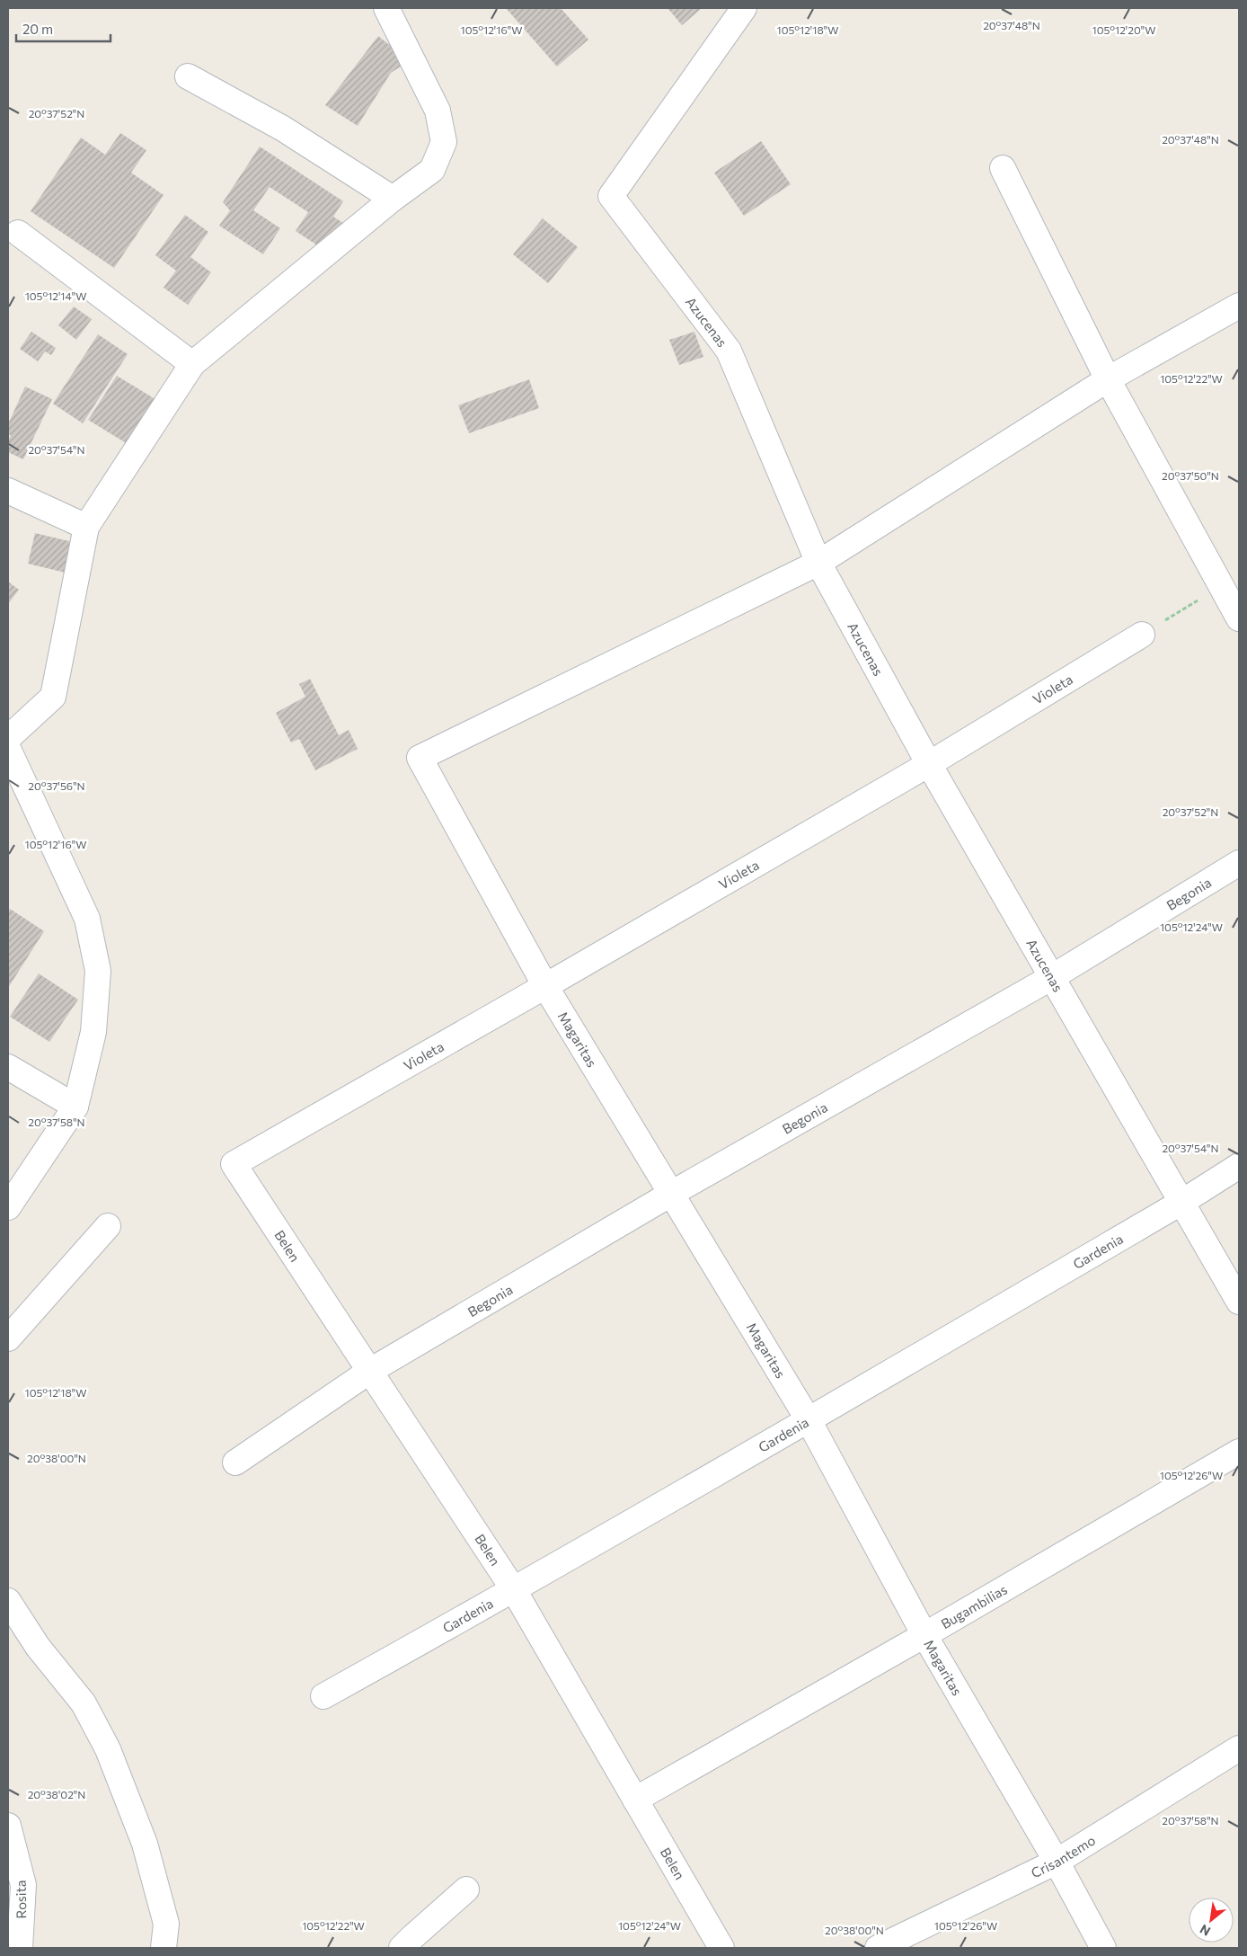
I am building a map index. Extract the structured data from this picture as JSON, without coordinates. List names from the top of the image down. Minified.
{"streets":{"street":["Azucenas","Violeta","Begonia","Magaritas","Belen","Gardenia","Bugambilias","Crisantemo","Rosita"]},"crossings":[["Azucenas","Violeta"],["Azucenas","Begonia"],["Azucenas","Magaritas"],["Azucenas","Gardenia"],["Violeta","Magaritas"],["Violeta","Belen"],["Begonia","Magaritas"],["Begonia","Belen"],["Magaritas","Gardenia"],["Magaritas","Bugambilias"],["Magaritas","Crisantemo"],["Belen","Gardenia"],["Belen","Bugambilias"]],"scale_bar":"20 m","north":"bottom left","coordinates":["20°37'48\"N","105°12'16\"W","105°12'18\"W","105°12'20\"W","20°37'52\"N","105°12'14\"W","105°12'22\"W","20°37'54\"N","20°37'50\"N","20°37'56\"N","105°12'24\"W","20°37'58\"N","20°38'00\"N","105°12'26\"W","20°38'02\"N"]}
